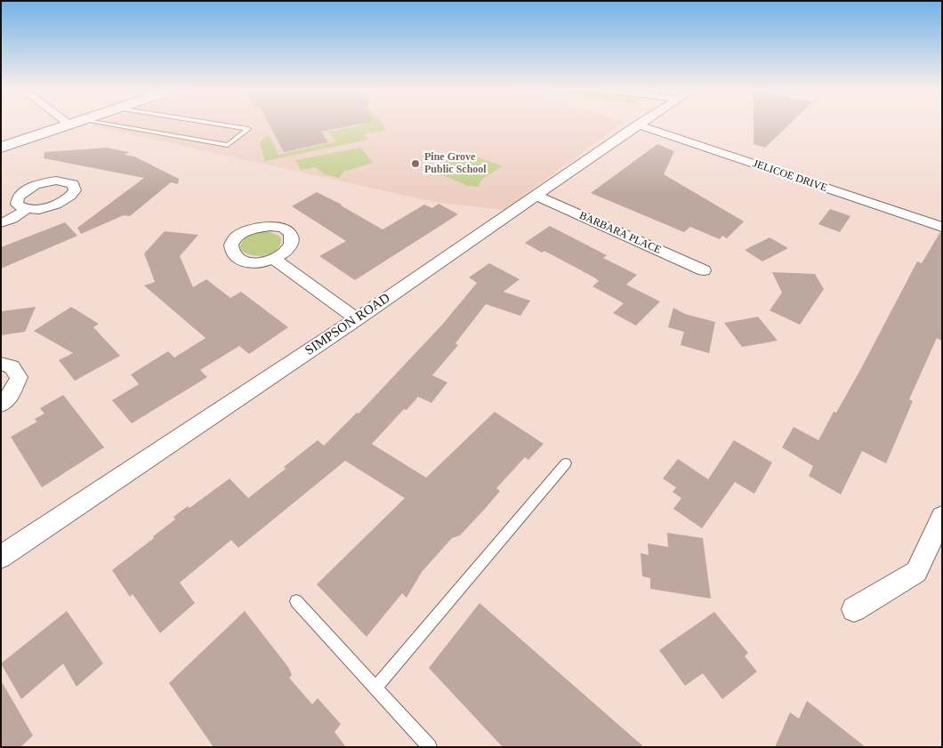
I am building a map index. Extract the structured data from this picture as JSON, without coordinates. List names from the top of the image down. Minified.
{"streets":{"street":["JELICOE DRIVE","BARBARA PLACE","SIMPSON ROAD"]},"crossings":[["JELICOE DRIVE","SIMPSON ROAD"],["BARBARA PLACE","SIMPSON ROAD"]],"places":["Pine Grove Public School"]}
